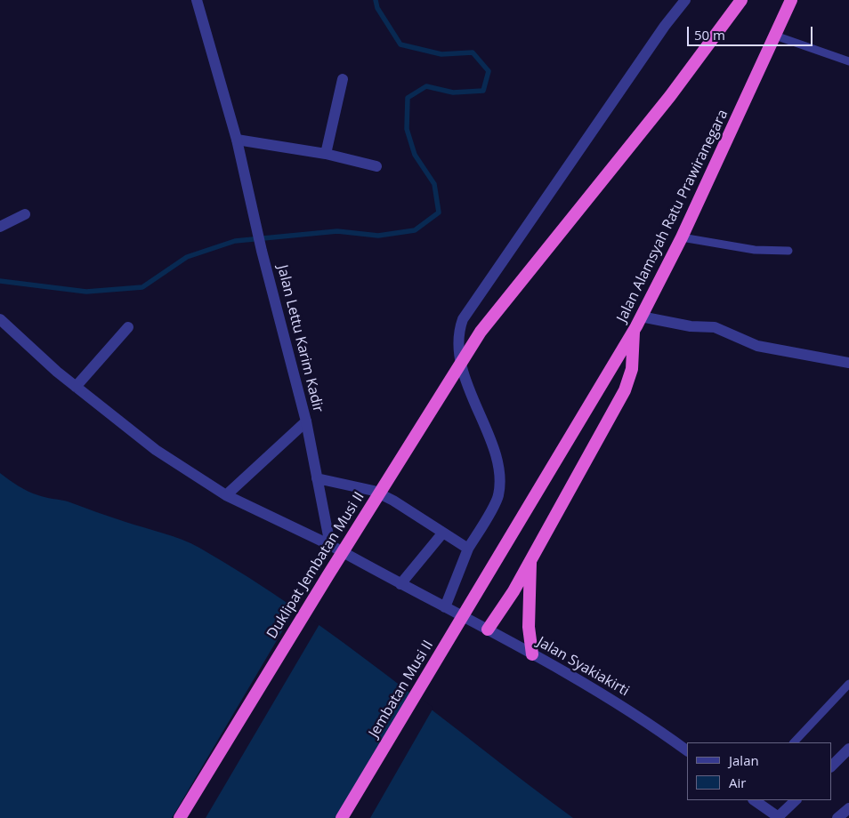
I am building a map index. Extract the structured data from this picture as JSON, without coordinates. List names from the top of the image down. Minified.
{"streets":{"highway":["Jalan Alamsyah Ratu Prawiranegara","Duklipat Jembatan Musi II","Jembatan Musi II"],"street":["Jalan Lettu Karim Kadir","Jalan Syakiakirti"]},"crossings":[["Jalan Alamsyah Ratu Prawiranegara","Jembatan Musi II"]],"legend":["Jalan","Air"],"scale_bar":"50 m"}
